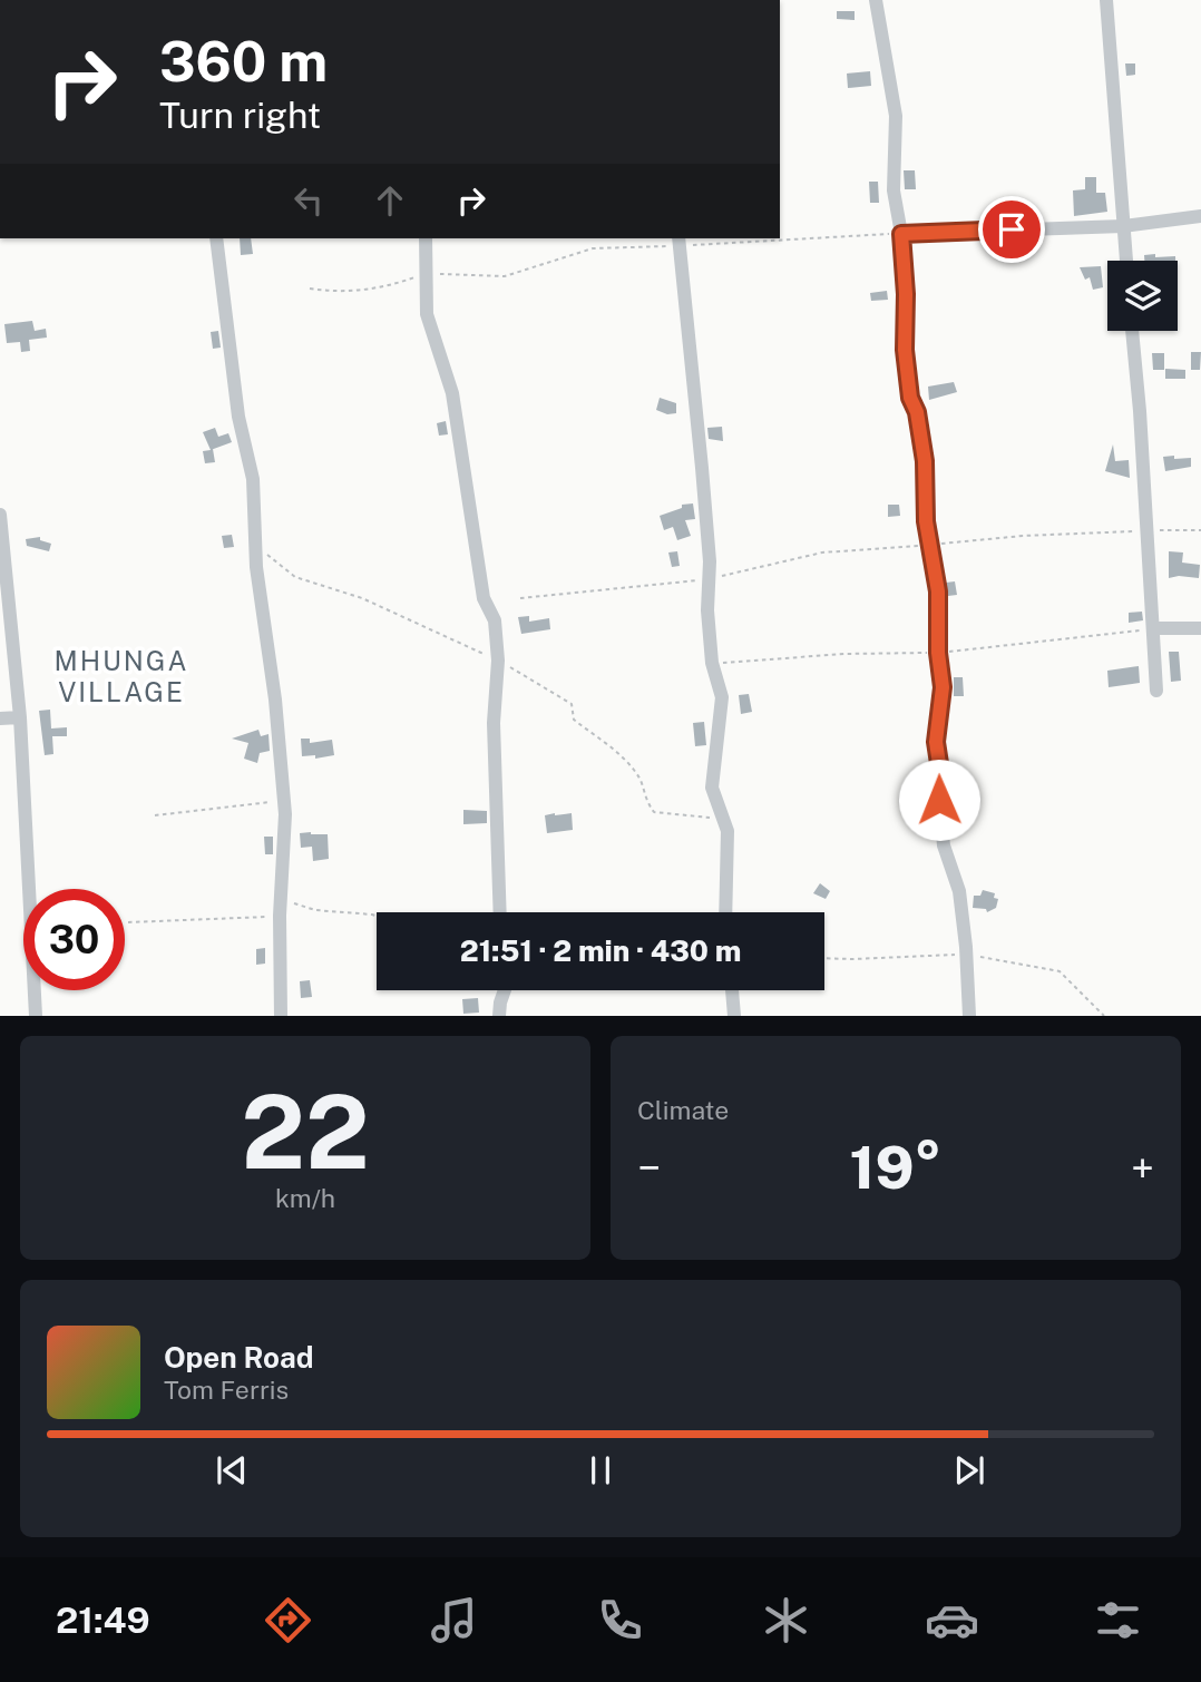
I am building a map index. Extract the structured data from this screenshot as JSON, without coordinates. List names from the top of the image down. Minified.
{"districts":["MHUNGA VILLAGE"],"page":{"turn":["360 m","Turn right"],"limit":"30","trip":"21:51 · 2 min · 430 m","tile":[["22","km/h"],"Climate"],"heat":["−","19°","+"],"song":["Open Road","Tom Ferris"],"tabs":"21:49"}}
